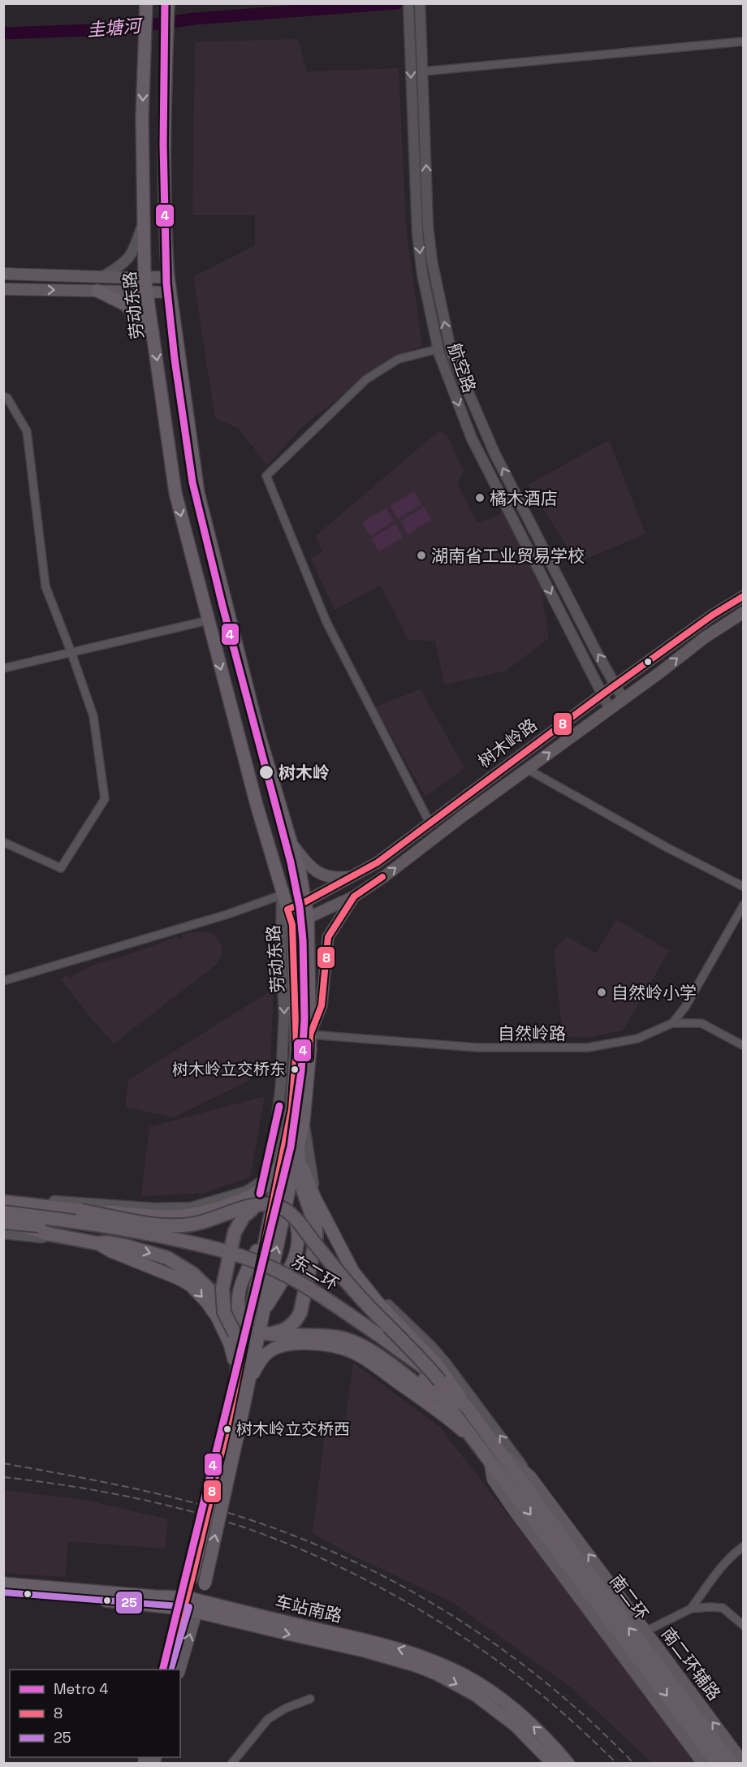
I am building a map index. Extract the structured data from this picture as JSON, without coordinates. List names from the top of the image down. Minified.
{"streets":{"highway":["东二环","南二环"],"main road":["劳动东路","树木岭路","车站南路","南二环辅路"],"street":["航空路","自然岭路"]},"crossings":[["劳动东路","树木岭路"],["劳动东路","自然岭路"],["航空路","树木岭路"],["东二环","南二环"],["东二环","南二环辅路"],["南二环","南二环辅路"]],"water":["圭塘河"],"places":["橘木酒店","湖南省工业贸易学校","树木岭","自然岭小学","树木岭立交桥东","树木岭立交桥西"],"lines":["metro line 4","transit line 8","transit line 25"],"legend":["Metro 4","8","25"]}
